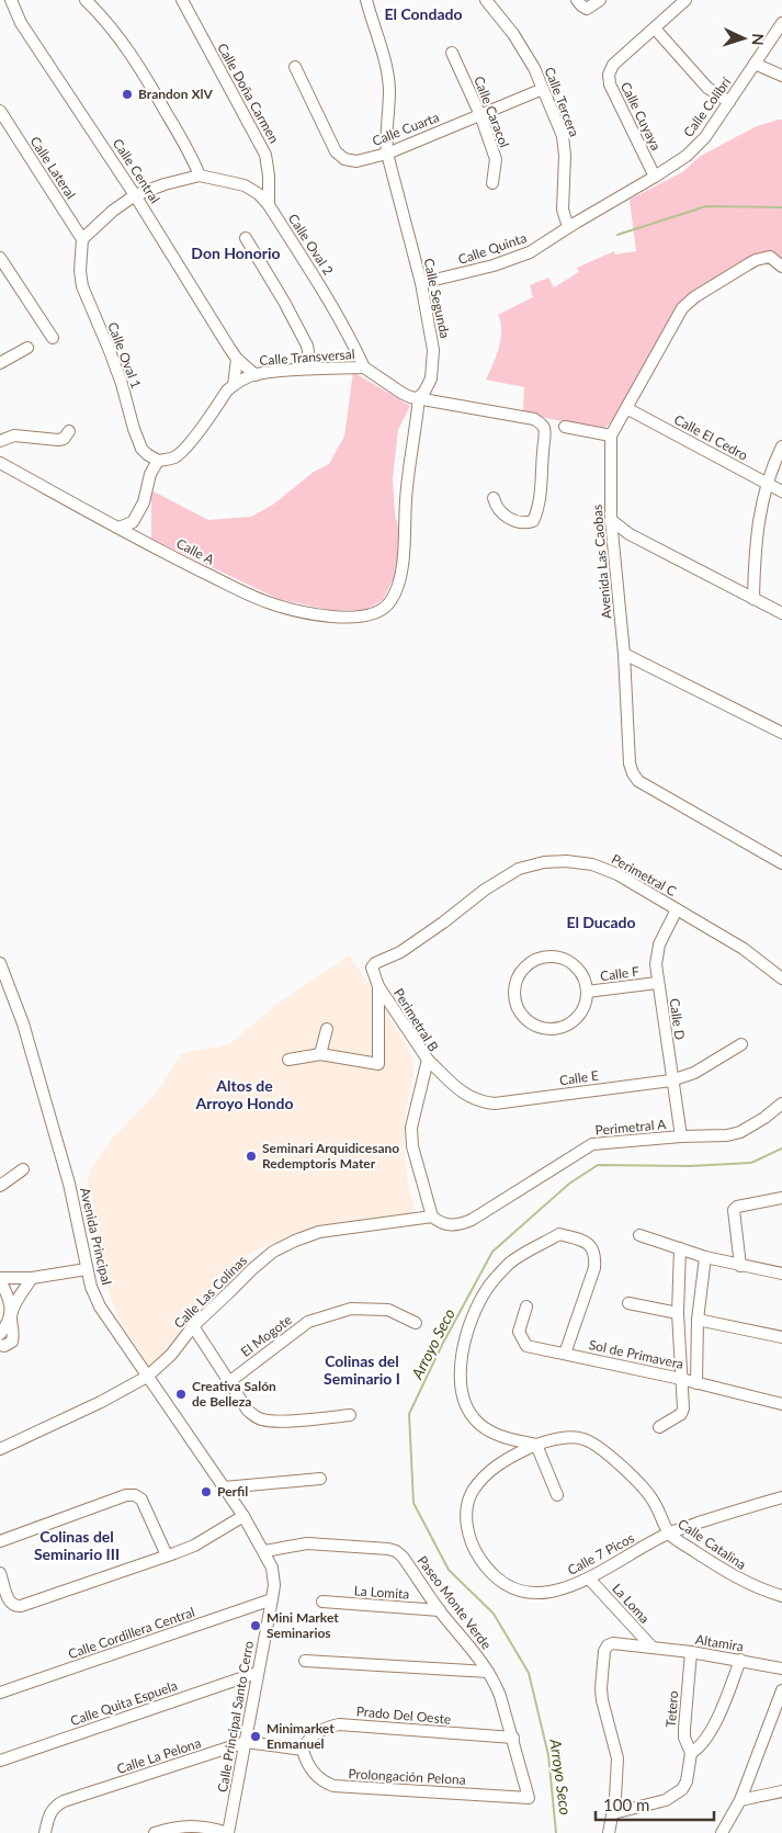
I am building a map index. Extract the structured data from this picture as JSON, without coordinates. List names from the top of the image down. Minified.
{"streets":{"street":["Calle Doña Carmen","Calle Tercera","Calle Colibrí","Calle Caracol","Calle Cuyaya","Calle Cuarta","Calle Lateral","Calle Central","Calle Oval 2","Calle Quinta","Calle Segunda","Calle Oval 1","Calle Transversal","Calle El Cedro","Calle A","Avenida Las Caobas","Perimetral C","Calle F","Calle D","Perimetral B","Calle E","Perimetral A","Avenida Principal","Calle Las Colinas","El Mogote","Sol de Primavera","Calle Catalina","Calle 7 Picos","La Lomita","Paseo Monte Verde","La Loma","Calle Cordillera Central","Altamira","Calle Quita Espuela","Tetero","Prado Del Oeste","Calle Principal Santo Cerro","Calle La Pelona","Prolongación Pelona"]},"crossings":[["Calle Doña Carmen","Calle Oval 2"],["Calle Tercera","Calle Cuarta"],["Calle Tercera","Calle Quinta"],["Calle Colibrí","Calle Cuyaya"],["Calle Colibrí","Calle Quinta"],["Calle Caracol","Calle Cuarta"],["Calle Cuarta","Calle Segunda"],["Calle Lateral","Calle Oval 1"],["Calle Central","Calle Oval 2"],["Calle Central","Calle Transversal"],["Calle Oval 2","Calle Transversal"],["Calle Quinta","Calle Segunda"],["Calle Segunda","Calle A"],["Calle Oval 1","Calle Transversal"],["Calle El Cedro","Avenida Las Caobas"],["Perimetral C","Calle D"],["Perimetral C","Perimetral B"],["Calle F","Calle D"],["Calle D","Calle E"],["Calle D","Perimetral A"],["Perimetral B","Calle E"],["Perimetral B","Perimetral A"],["Perimetral B","Calle Las Colinas"],["Perimetral A","Calle Las Colinas"],["Avenida Principal","Calle Las Colinas"],["Avenida Principal","Calle Principal Santo Cerro"],["Calle Catalina","Calle 7 Picos"],["Calle Catalina","La Loma"],["Calle 7 Picos","La Loma"],["La Lomita","Paseo Monte Verde"],["Paseo Monte Verde","Prado Del Oeste"],["Paseo Monte Verde","Calle Principal Santo Cerro"],["Paseo Monte Verde","Prolongación Pelona"],["La Loma","Altamira"],["Calle Cordillera Central","Calle Principal Santo Cerro"],["Altamira","Tetero"],["Calle Quita Espuela","Calle Principal Santo Cerro"],["Prado Del Oeste","Calle La Pelona"],["Prado Del Oeste","Prolongación Pelona"],["Calle Principal Santo Cerro","Calle La Pelona"],["Calle La Pelona","Prolongación Pelona"]],"districts":["El Condado","Don Honorio","El Ducado","Altos de Arroyo Hondo","Colinas del Seminario I","Colinas del Seminario III"],"water":["Arroyo Seco"],"places":["Brandon XlV","Seminari Arquidicesano Redemptoris Mater","Creativa Salón de Belleza","Perfil","Mini Market Seminarios","Minimarket Enmanuel"],"scale_bar":"100 m","north":"right"}
